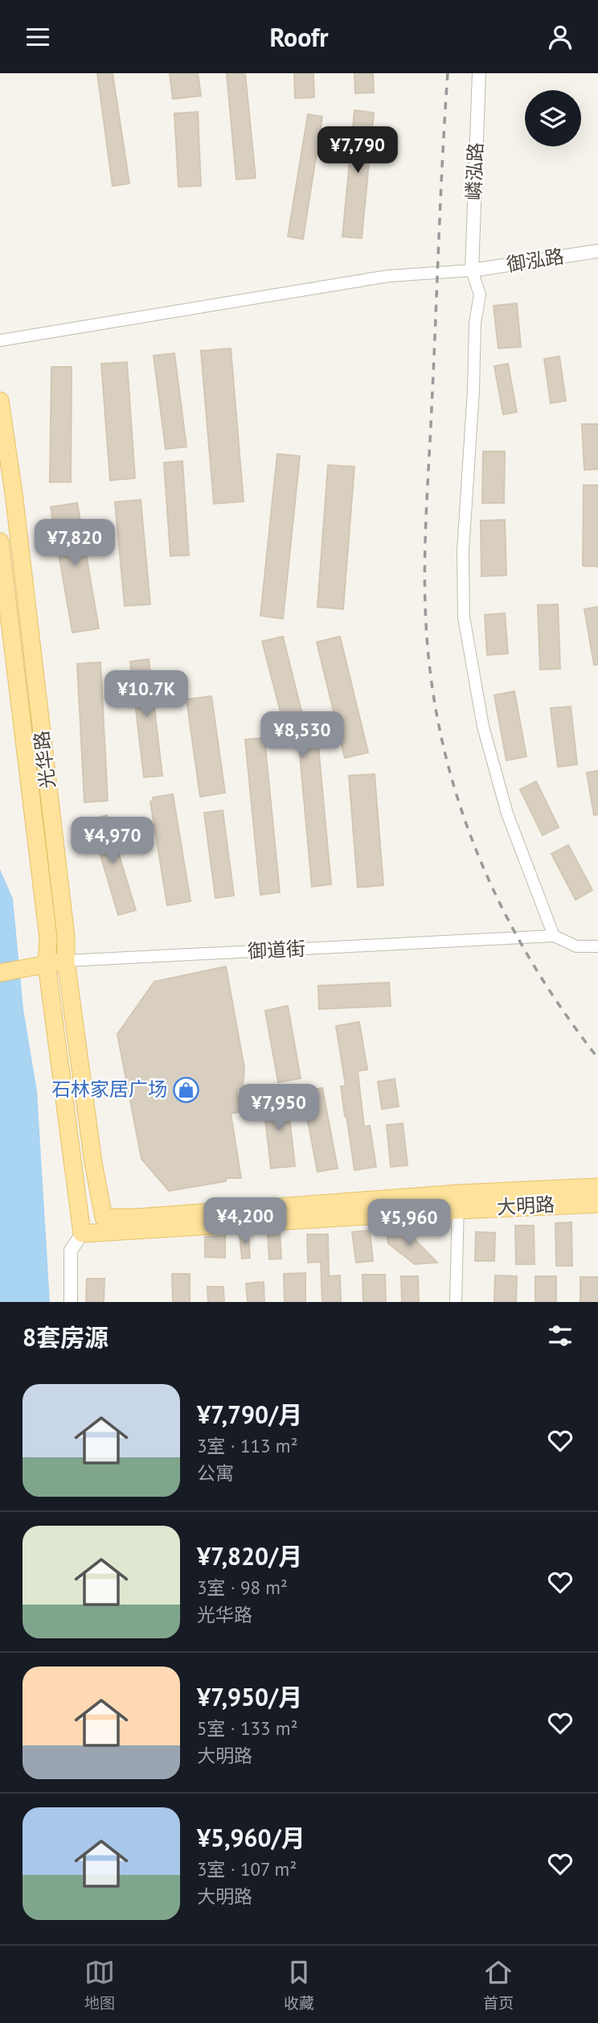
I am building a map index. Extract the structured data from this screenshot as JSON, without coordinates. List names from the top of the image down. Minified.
{"streets":{"main road":["光华路","大明路"],"street":["嶙泓路","御泓路","御道街"]},"crossings":[["嶙泓路","御泓路"],["光华路","御道街"],["光华路","大明路"]],"places":{"shop":["石林家居广场"]},"page":{"header":"Roofr","price":["¥7,790","¥7,820","¥10.7K","¥8,530","¥4,970","¥7,950","¥4,200","¥5,960"],"heading":"8套房源","list":[{"name":"¥7,790/月","note":"3室 · 113 m² · 公寓"},{"name":"¥7,820/月","note":"3室 · 98 m² · 光华路"},{"name":"¥7,950/月","note":"5室 · 133 m² · 大明路"},{"name":"¥5,960/月","note":"3室 · 107 m² · 大明路"}],"tabs":["地图","收藏","首页"]}}
